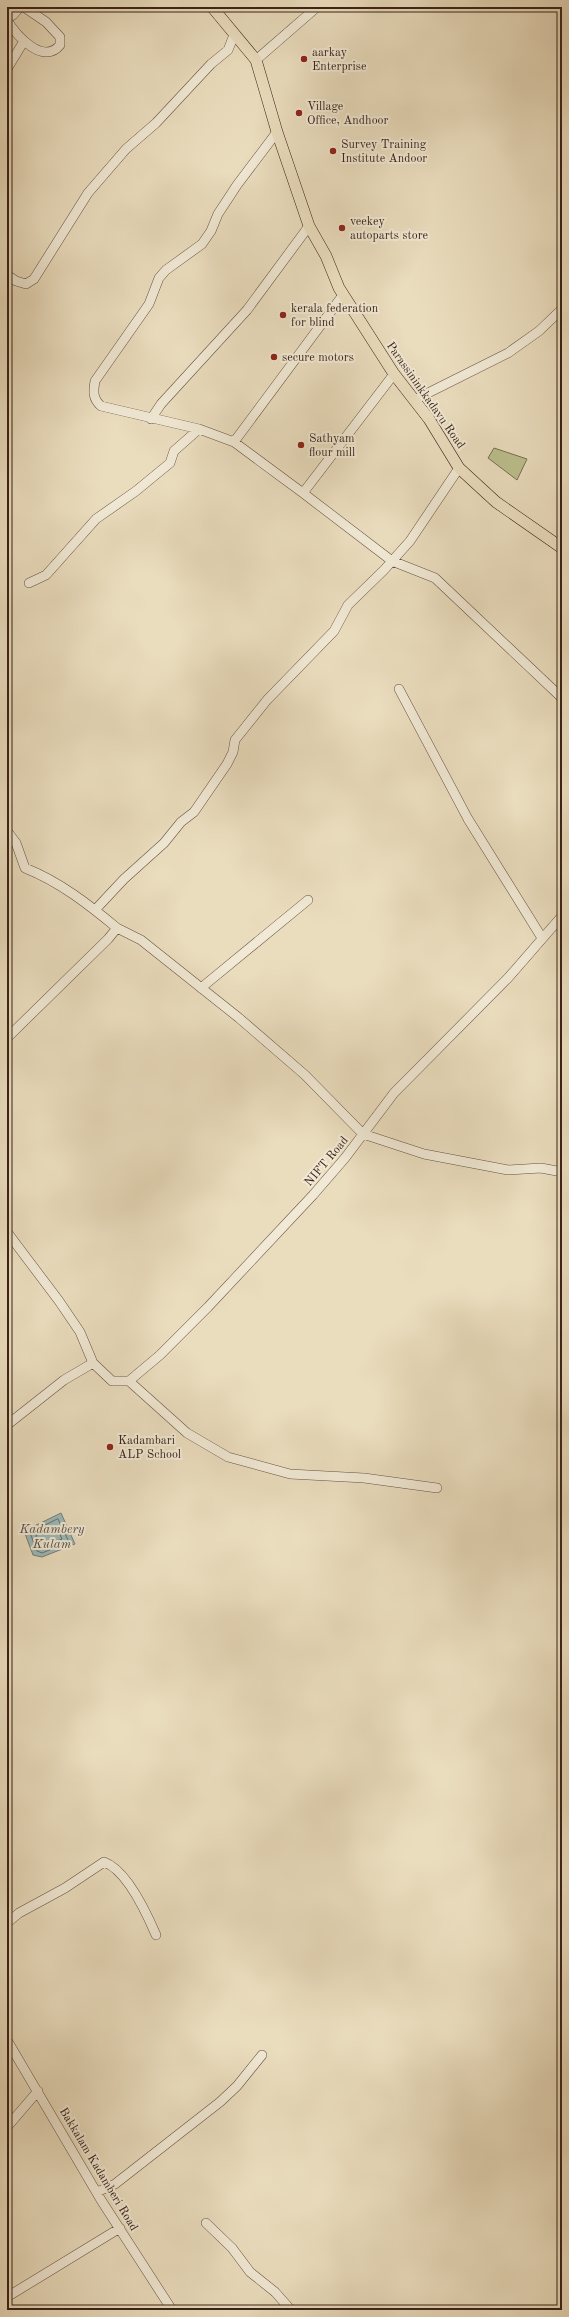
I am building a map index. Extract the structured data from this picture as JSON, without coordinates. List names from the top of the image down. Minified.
{"streets":{"main road":["Parassininkkadavu Road"],"street":["NIFT Road","Bakkalam Kadamberi Road"]},"water":["Kadambery Kulam"],"places":["aarkay Enterprise","Village Office, Andhoor","Survey Training Institute Andoor","veekey autoparts store","kerala federation for blind","secure motors","Sathyam flour mill","Kadambari ALP School"]}
